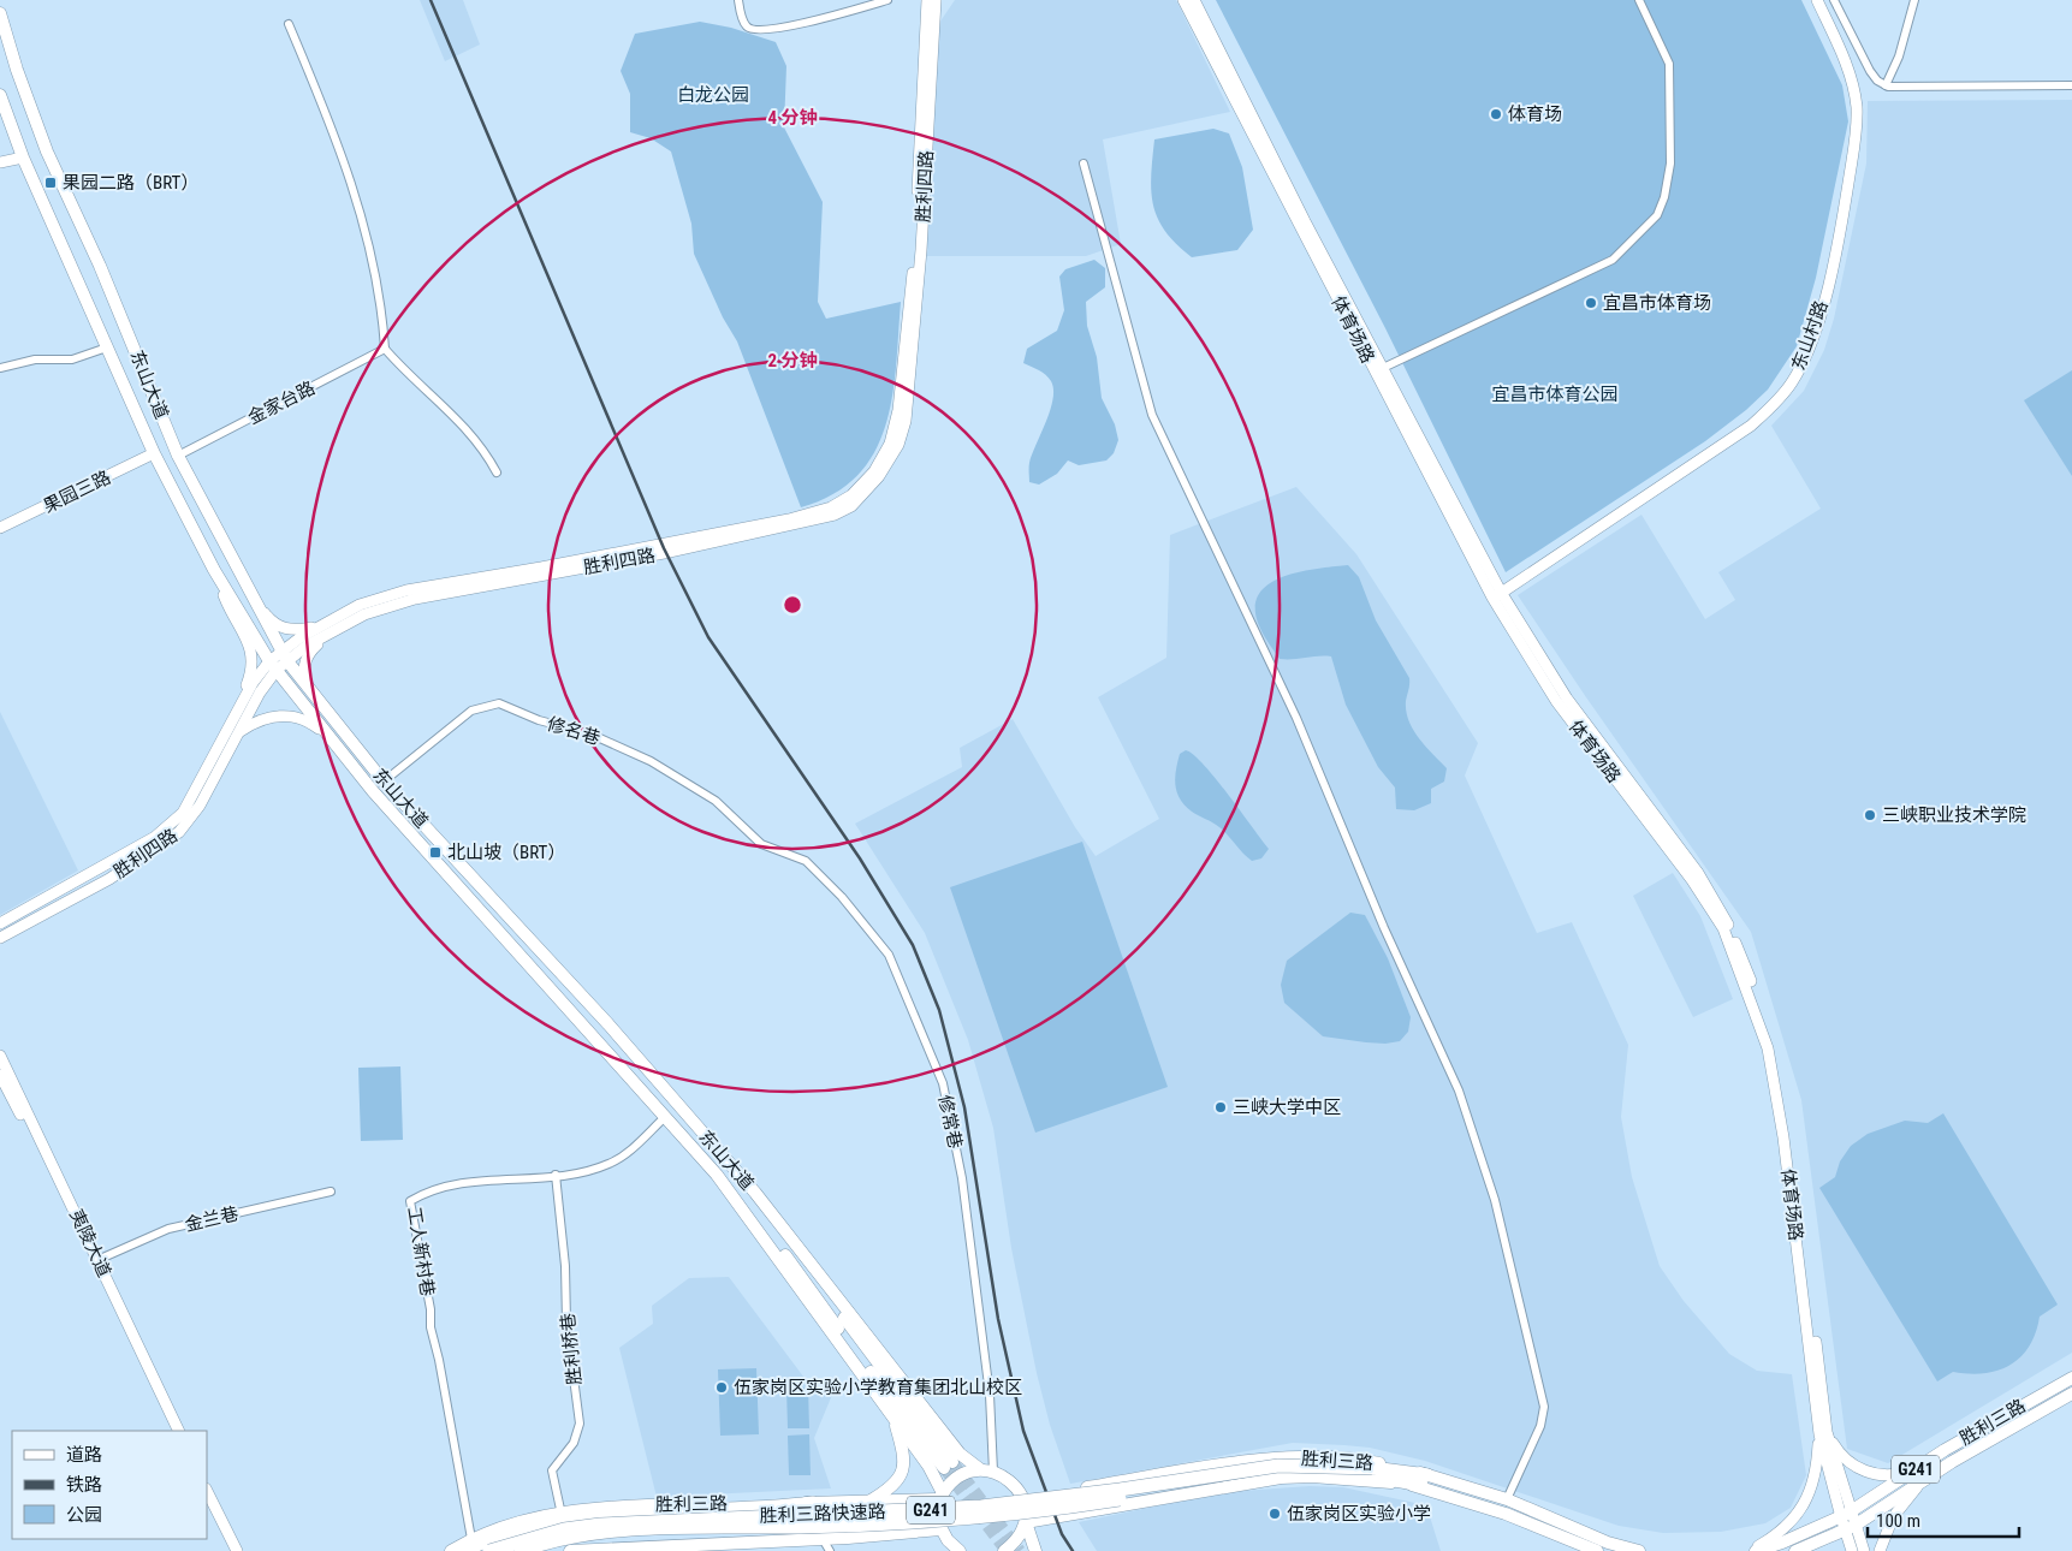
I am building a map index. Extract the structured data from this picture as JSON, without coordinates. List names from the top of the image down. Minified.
{"streets":{"highway":["G241","胜利三路快速路"],"main road":["胜利四路","体育场路","东山村路","东山大道","果园三路","夷陵大道","胜利三路"],"street":["金家台路","修名巷","修常巷","金兰巷","工人新村巷","胜利桥巷"]},"crossings":[["胜利四路","东山大道"],["体育场路","东山村路"],["体育场路","胜利三路"],["东山大道","金家台路"],["东山大道","果园三路"],["东山大道","修名巷"],["东山大道","工人新村巷"],["东山大道","胜利三路"],["修名巷","修常巷"],["金兰巷","夷陵大道"],["工人新村巷","胜利桥巷"],["工人新村巷","胜利三路"],["胜利桥巷","胜利三路"],["胜利三路","G241"],["G241","胜利三路快速路"]],"parks":["白龙公园","宜昌市体育公园"],"places":{"other":["体育场","宜昌市体育场","三峡职业技术学院","三峡大学中区","伍家岗区实验小学教育集团北山校区","伍家岗区实验小学"],"transit":["果园二路（BRT）","北山坡（BRT）"]},"legend":["道路","铁路","公园"],"scale_bar":"100 m","rings":["4 分钟","2 分钟"]}
